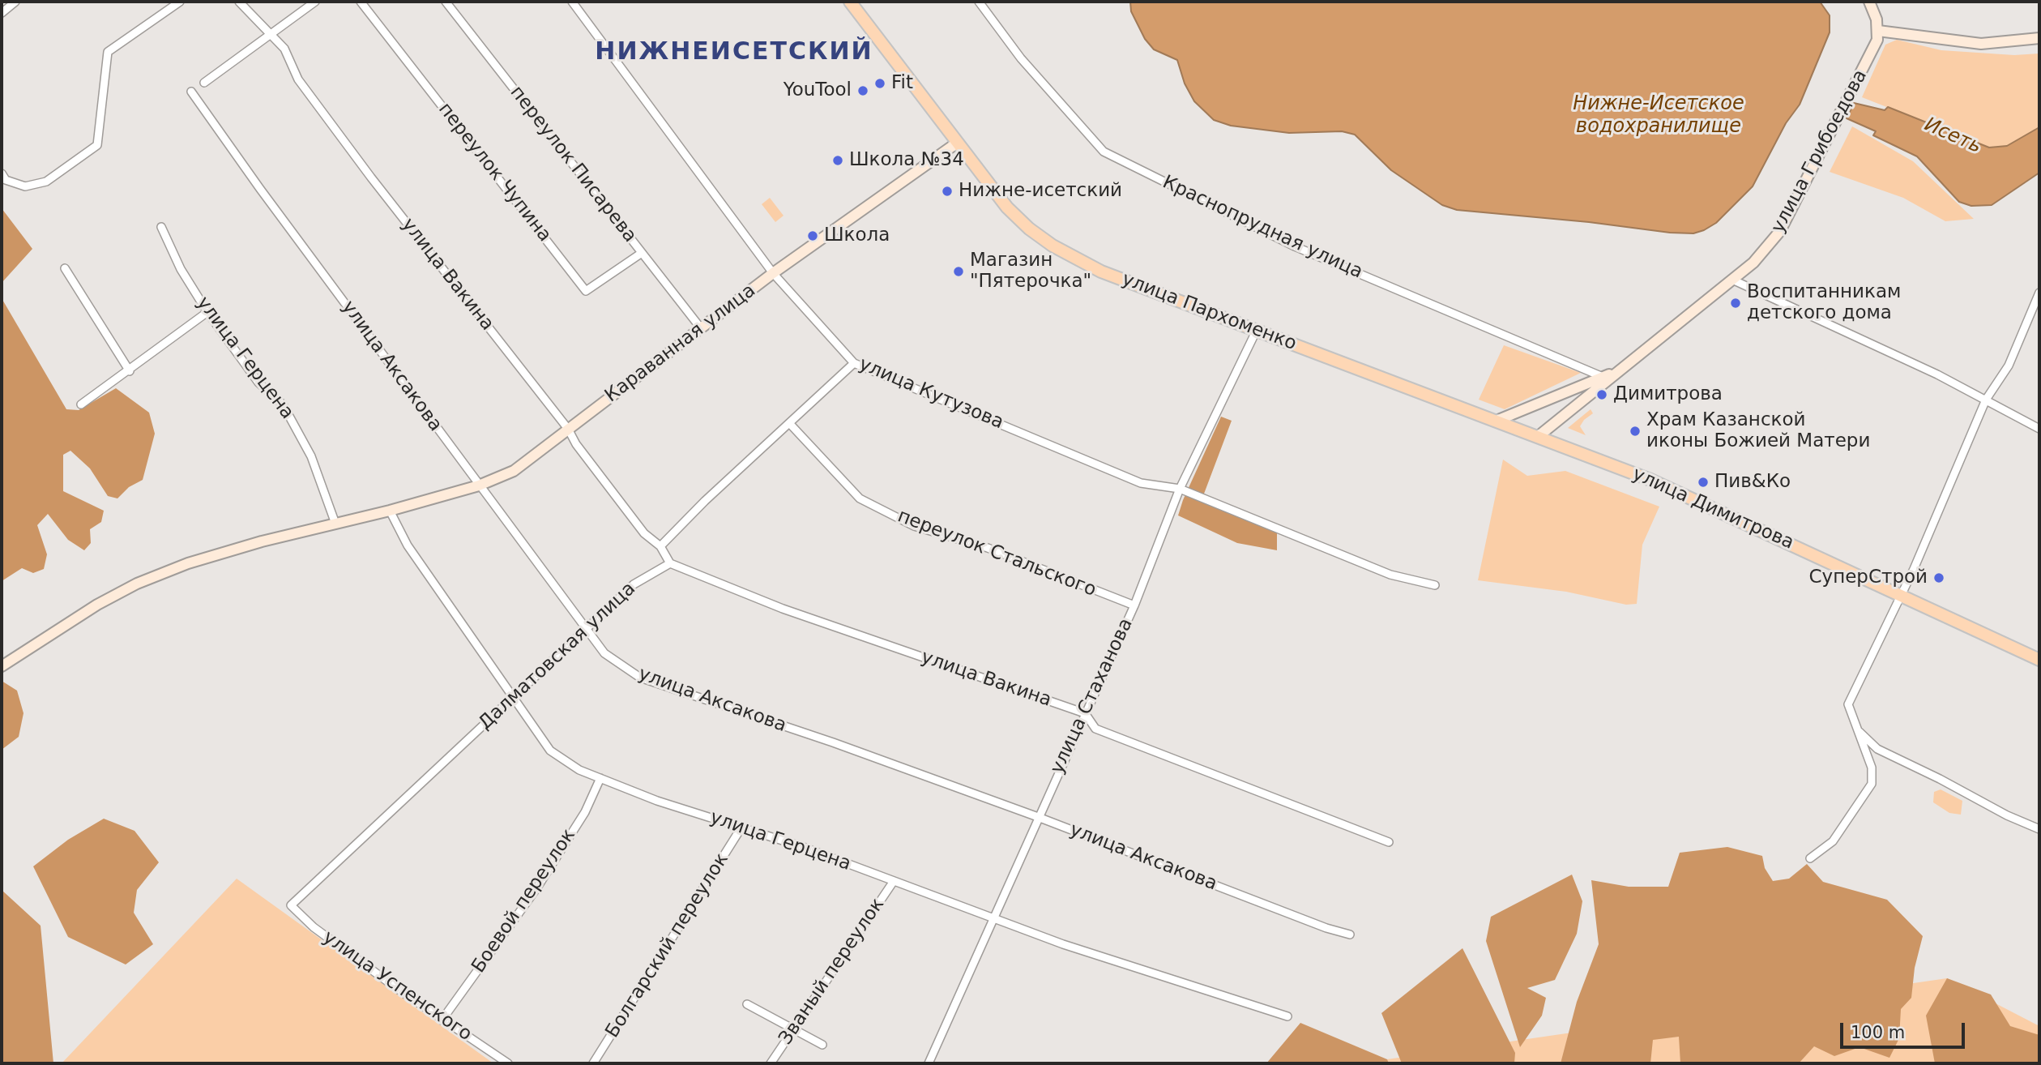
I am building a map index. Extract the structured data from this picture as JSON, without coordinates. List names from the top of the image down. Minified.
{"streets":{"main road":["улица Пархоменко","улица Димитрова"],"street":["улица Грибоедова","переулок Писарева","переулок Чупина","Краснопрудная улица","улица Вакина","Караванная улица","улица Герцена","улица Аксакова","улица Кутузова","переулок Стальского","Далматовская улица","улица Стаханова","Боевой переулок","Болгарский переулок","Званый переулок","улица Успенского"]},"crossings":[["улица Грибоедова","Краснопрудная улица"],["улица Грибоедова","улица Пархоменко"],["улица Грибоедова","улица Димитрова"],["переулок Писарева","переулок Чупина"],["переулок Писарева","Караванная улица"],["улица Вакина","Караванная улица"],["улица Вакина","Далматовская улица"],["улица Вакина","улица Стаханова"],["улица Пархоменко","Караванная улица"],["улица Пархоменко","улица Димитрова"],["улица Пархоменко","улица Стаханова"],["Караванная улица","улица Герцена"],["Караванная улица","улица Аксакова"],["Караванная улица","улица Кутузова"],["улица Герцена","Далматовская улица"],["улица Герцена","улица Стаханова"],["улица Герцена","Боевой переулок"],["улица Герцена","Болгарский переулок"],["улица Герцена","Званый переулок"],["улица Аксакова","Далматовская улица"],["улица Аксакова","улица Стаханова"],["улица Кутузова","улица Стаханова"],["переулок Стальского","улица Стаханова"],["Далматовская улица","улица Успенского"],["Боевой переулок","улица Успенского"]],"districts":["НИЖНЕИСЕТСКИЙ"],"water":["Нижне-Исетское водохранилище","Исеть"],"places":["Fit","YouTool","Школа №34","Нижне-исетский","Школа","Магазин \"Пятерочка\"","Воспитанникам детского дома","Димитрова","Храм Казанской иконы Божией Матери","Пив&Ко","СуперСтрой"],"scale_bar":"100 m"}
